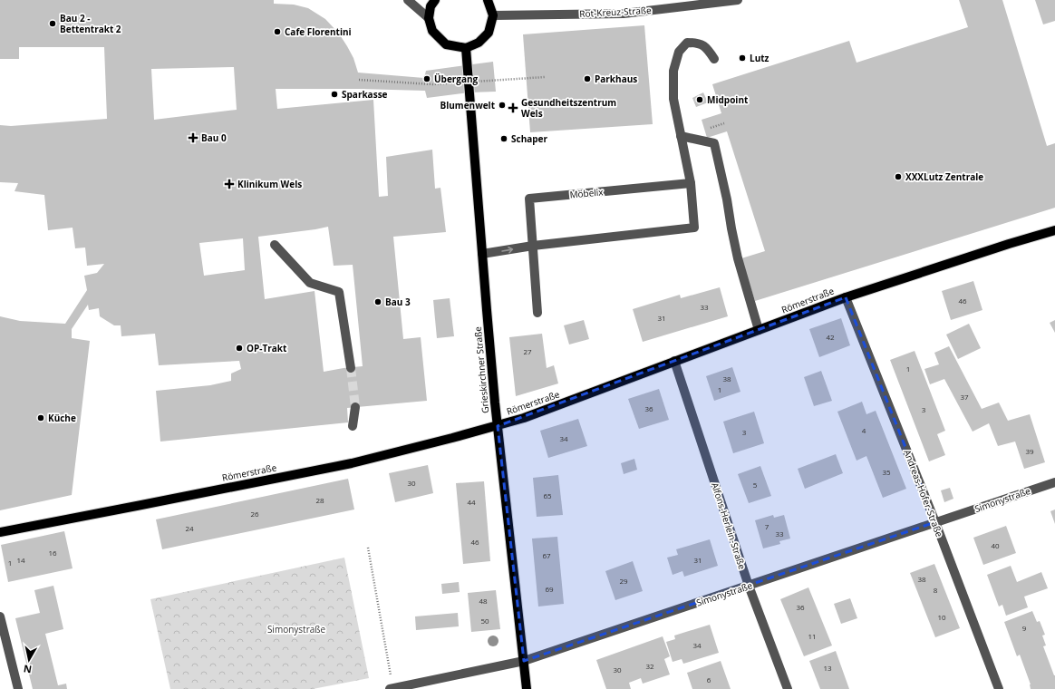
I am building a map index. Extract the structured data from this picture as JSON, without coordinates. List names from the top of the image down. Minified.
{"streets":{"main road":["Römerstraße","Grieskirchner Straße"],"street":["Rot-Kreuz-Straße","Möbelix","Andreas-Hofer-Straße","Simonystraße","Alfons-Herlein-Straße"]},"crossings":[["Römerstraße","Grieskirchner Straße"],["Römerstraße","Andreas-Hofer-Straße"],["Römerstraße","Alfons-Herlein-Straße"],["Grieskirchner Straße","Simonystraße"],["Andreas-Hofer-Straße","Simonystraße"],["Simonystraße","Alfons-Herlein-Straße"]],"parks":["Simonystraße"],"places":{"other":["Bau 2 - Bettentrakt 2","Cafe Florentini","Lutz","Übergang","Parkhaus","Sparkasse","Midpoint","Blumenwelt","Schaper","XXXLutz Zentrale","Bau 3","OP-Trakt","Küche"],"health":["Gesundheitszentrum Wels","Bau 0","Klinikum Wels"]},"house_numbers":["46","33","31","42","27","1","38","1","37","36","3","4","3","34","39","35","30","5","65","28","44","26","7","24","33","46","40","16","67","14","31","1","38","29","69","8","48","36","10","50","9","11","34","32","13","30","6"],"north":"bottom"}
